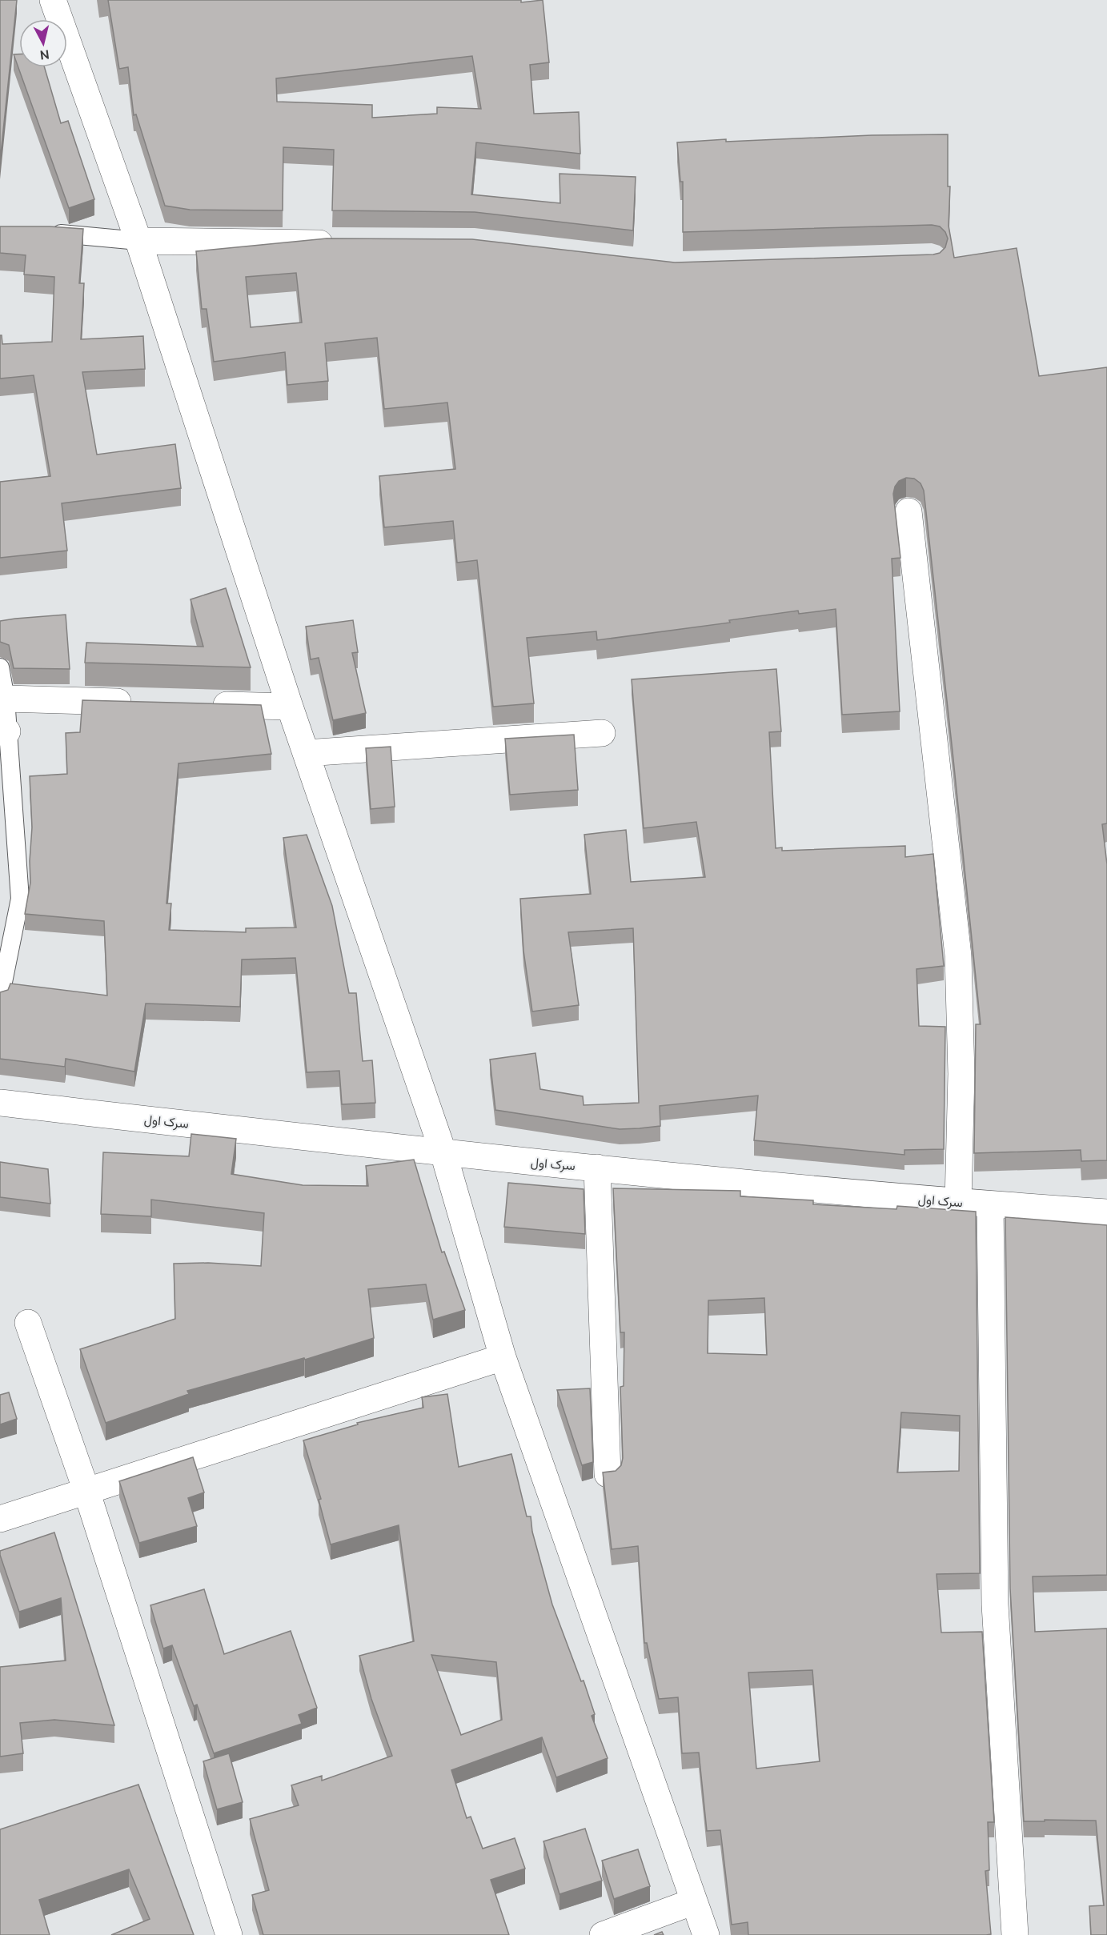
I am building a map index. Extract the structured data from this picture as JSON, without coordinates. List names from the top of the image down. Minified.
{"streets":{"street":["سرک اول"]},"north":"bottom"}
